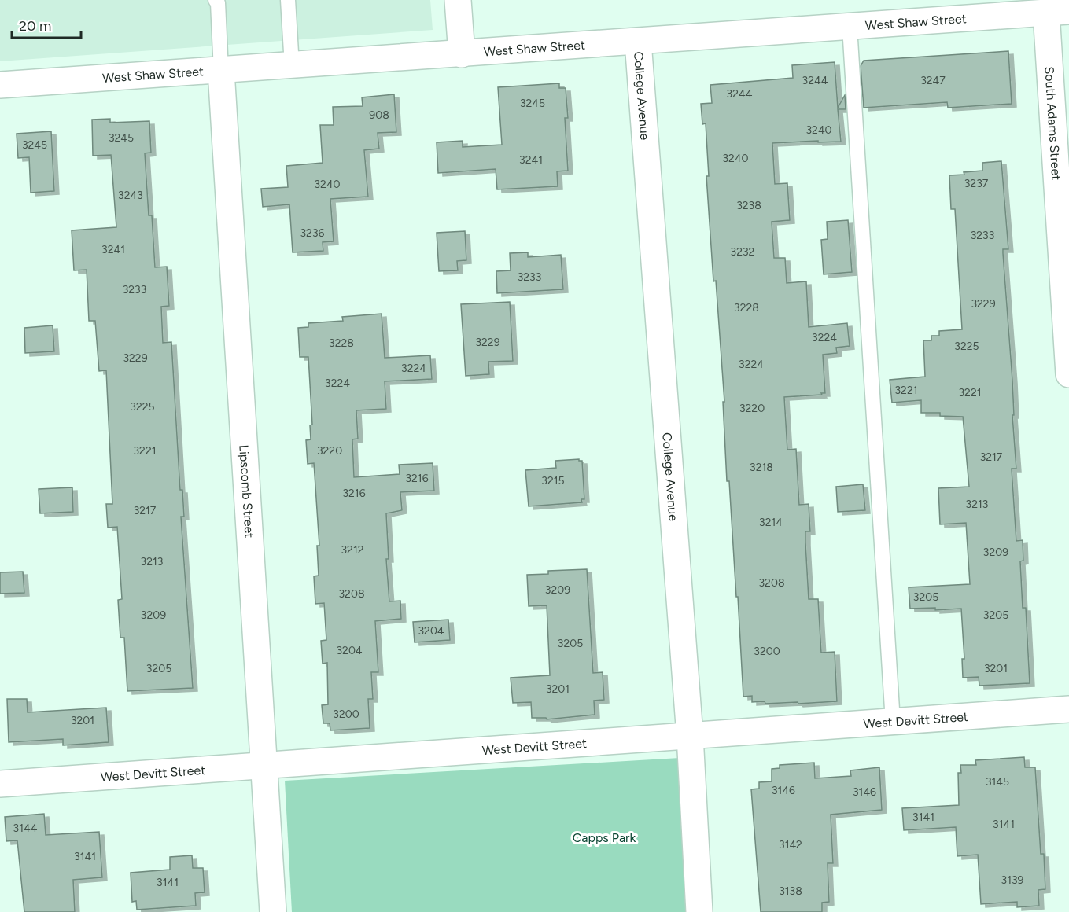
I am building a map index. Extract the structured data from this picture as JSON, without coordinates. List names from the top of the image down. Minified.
{"streets":{"street":["West Shaw Street","College Avenue","South Adams Street","Lipscomb Street","West Devitt Street"]},"crossings":[["West Shaw Street","College Avenue"],["West Shaw Street","South Adams Street"],["West Shaw Street","Lipscomb Street"],["College Avenue","West Devitt Street"],["Lipscomb Street","West Devitt Street"]],"parks":["Capps Park"],"house_numbers":["3244","3247","3244","3245","908","3240","3245","3245","3240","3241","3237","3240","3243","3238","3236","3233","3241","3232","3233","3233","3229","3228","3224","3229","3228","3225","3229","3224","3224","3224","3221","3221","3225","3220","3221","3220","3217","3218","3216","3215","3216","3213","3217","3214","3212","3209","3213","3208","3209","3208","3205","3209","3205","3204","3205","3204","3200","3205","3201","3201","3200","3201","3145","3146","3146","3141","3141","3144","3142","3141","3139","3141","3138"],"scale_bar":"20 m"}
